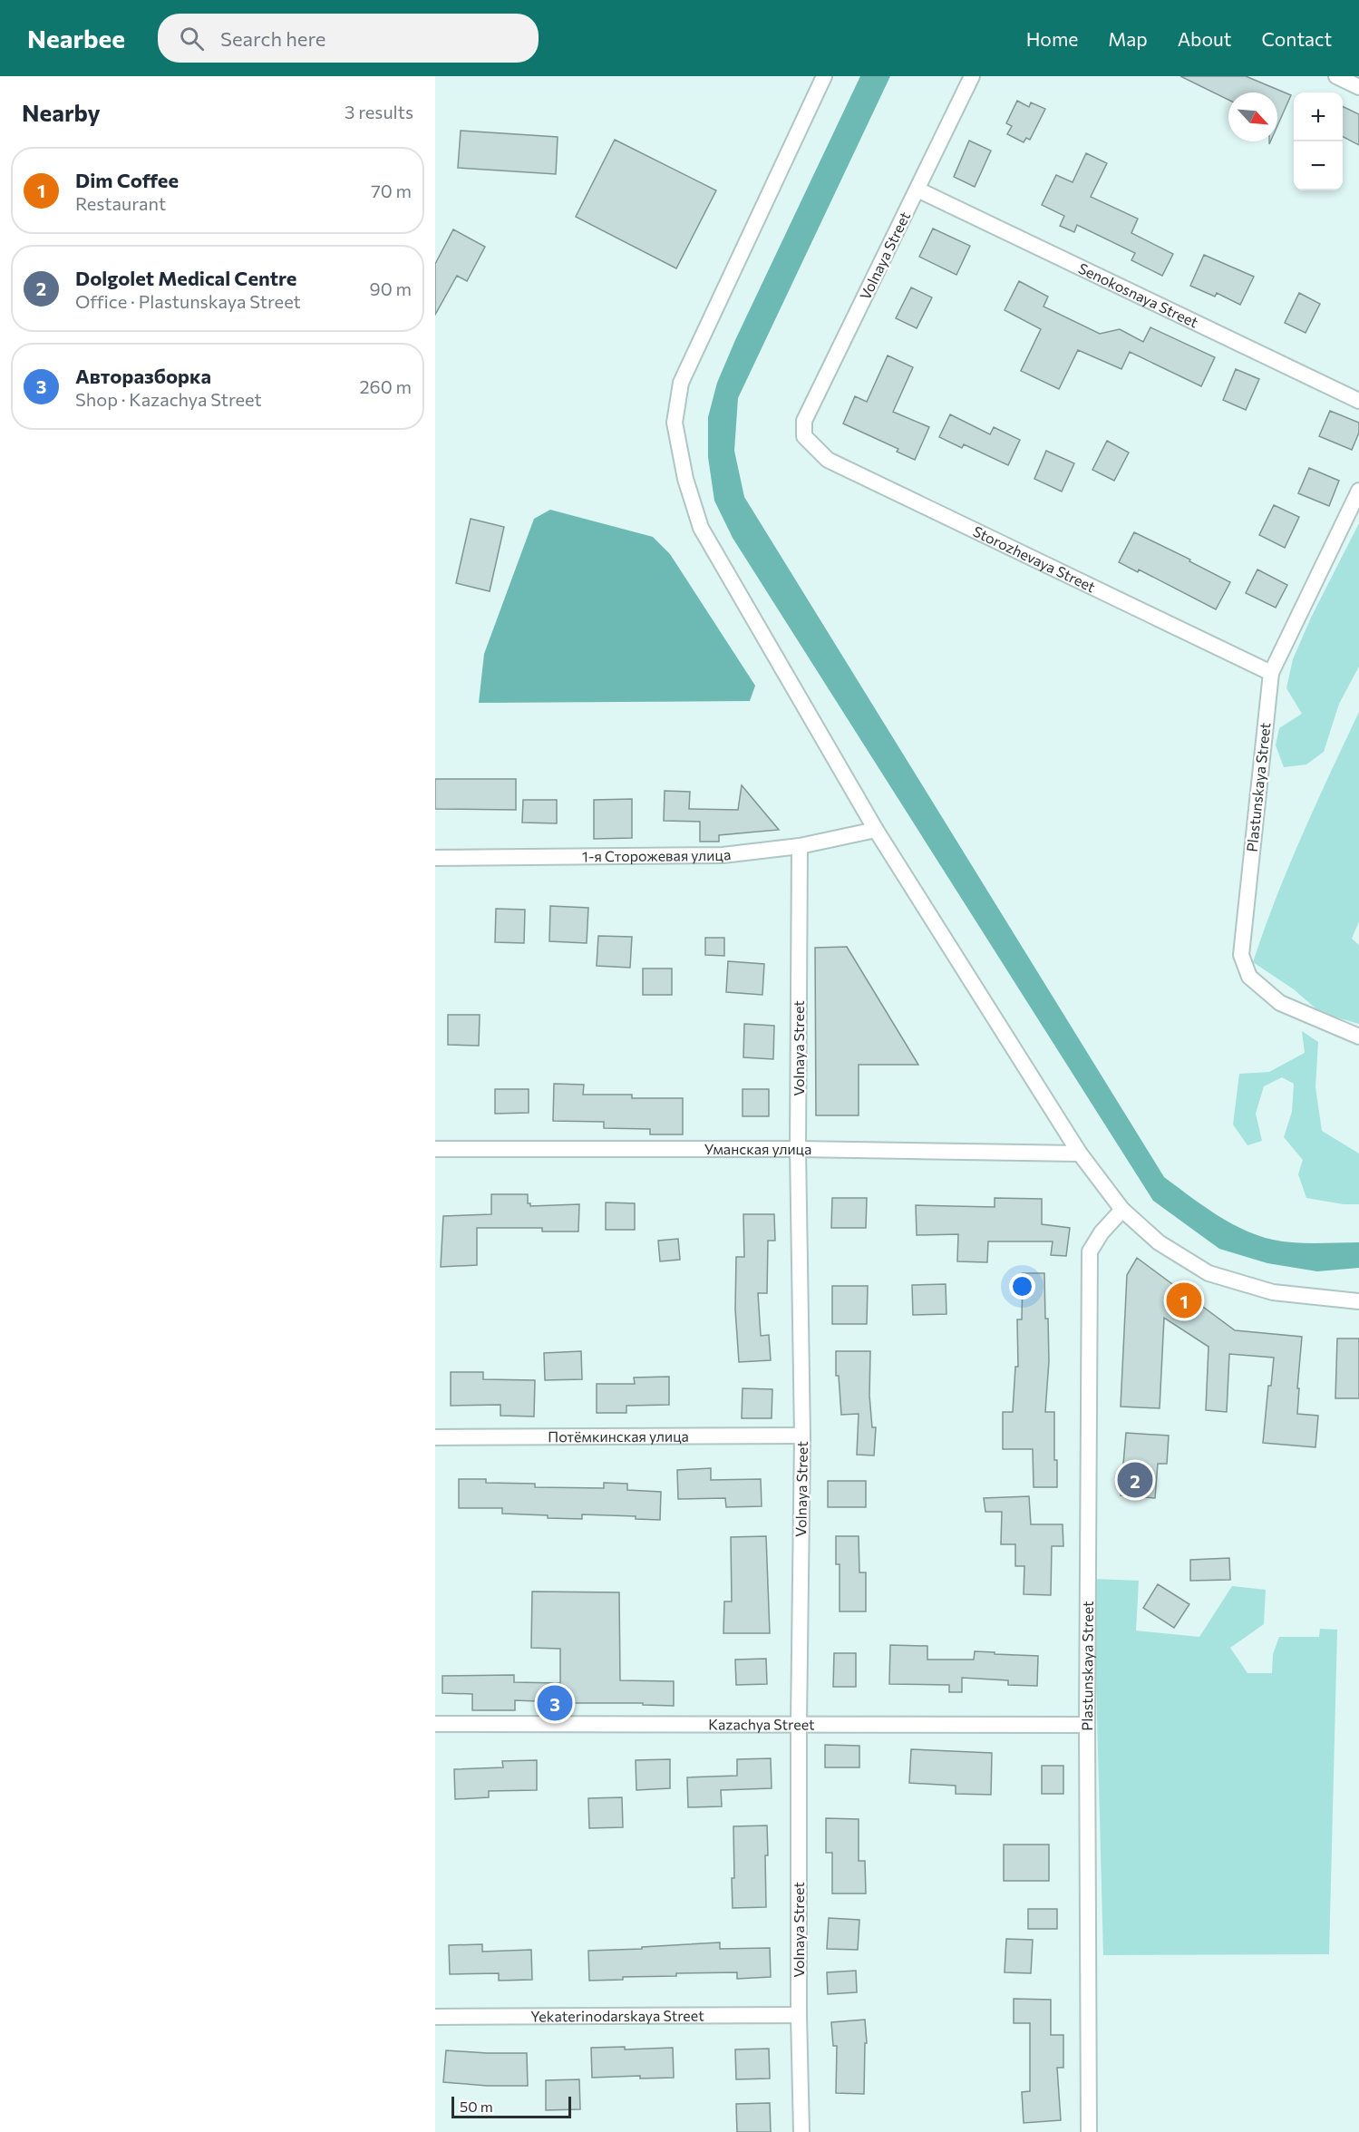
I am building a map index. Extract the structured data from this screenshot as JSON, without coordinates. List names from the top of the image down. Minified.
{"streets":{"street":["Volnaya Street","Senokosnaya Street","Storozhevaya Street","Plastunskaya Street","1-я Сторожевая улица","Уманская улица","Потёмкинская улица","Kazachya Street","Yekaterinodarskaya Street"]},"crossings":[["Volnaya Street","Senokosnaya Street"],["Volnaya Street","Storozhevaya Street"],["Volnaya Street","1-я Сторожевая улица"],["Volnaya Street","Уманская улица"],["Volnaya Street","Потёмкинская улица"],["Volnaya Street","Kazachya Street"],["Volnaya Street","Yekaterinodarskaya Street"],["Storozhevaya Street","Plastunskaya Street"],["Plastunskaya Street","Kazachya Street"]],"scale_bar":"50 m","north":"bottom right","page":{"header":"Nearbee","search":"Search here","nav":["Home","Map","About","Contact"],"heading":["Nearby","3 results"],"map_buttons":["+","−"],"list":[{"mark":"1","name":"Dim Coffee","note":"Restaurant","value":"70 m"},{"mark":"2","name":"Dolgolet Medical Centre","note":"Office · Plastunskaya Street","value":"90 m"},{"mark":"3","name":"Авторазборка","note":"Shop · Kazachya Street","value":"260 m"}],"pins":["1","2","3"],"scale":"50 m"}}
